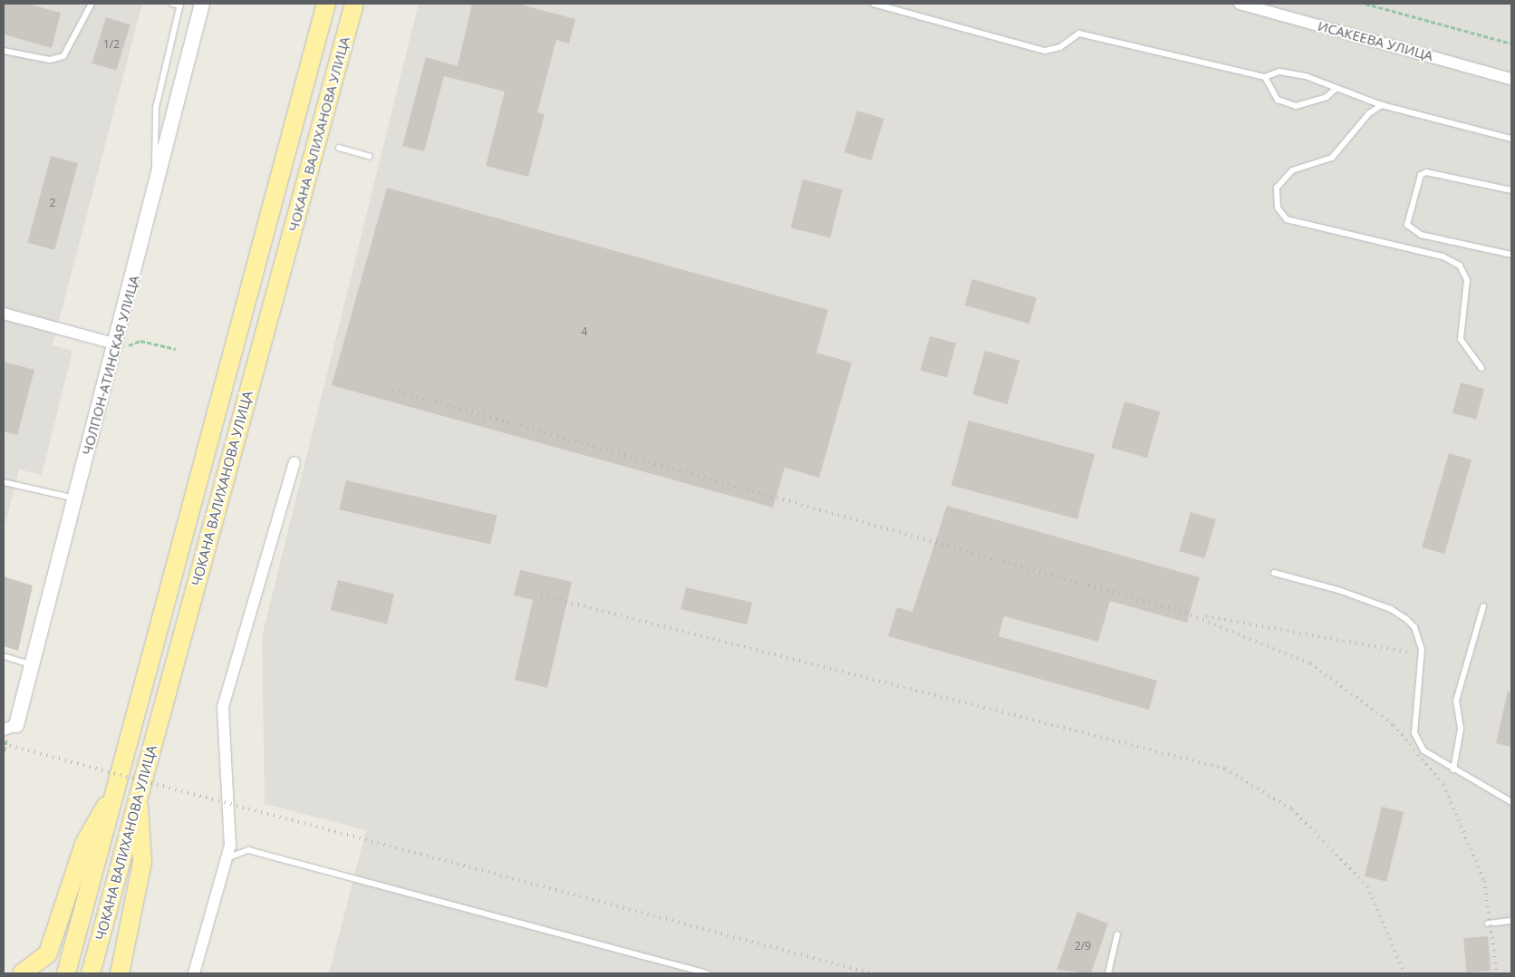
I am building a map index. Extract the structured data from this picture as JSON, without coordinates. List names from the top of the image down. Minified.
{"streets":{"main road":["ЧОКАНА ВАЛИХАНОВА УЛИЦА"],"street":["ИСАКЕЕВА УЛИЦА","ЧОЛПОН-АТИНСКАЯ УЛИЦА"]},"house_numbers":["1/2","2","4","2/9"]}
